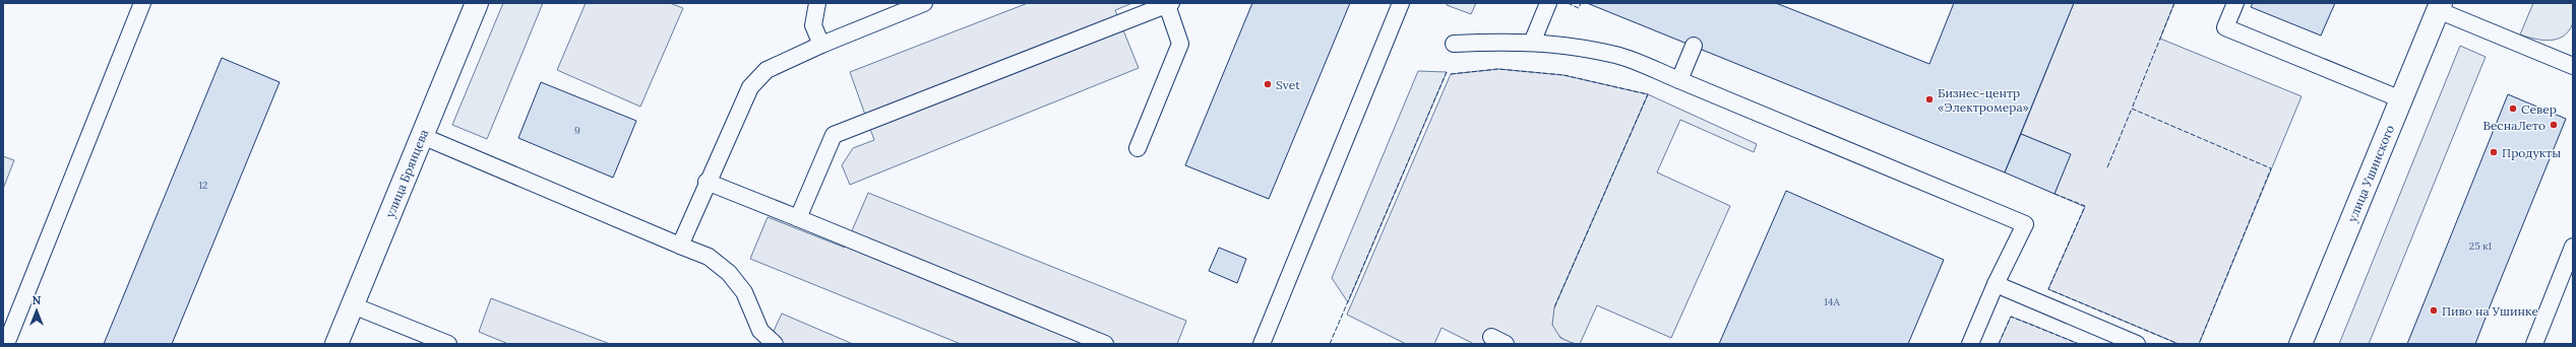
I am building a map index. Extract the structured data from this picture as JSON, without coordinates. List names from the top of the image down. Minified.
{"streets":{"street":["улица Брянцева","улица Ушинского"]},"places":["Svet","Бизнес-центр «Электромера»","Север","ВеснаЛето","Продукты","Пиво на Ушинке"],"house_numbers":["9","12","25 к1","14А"],"north":"top"}
